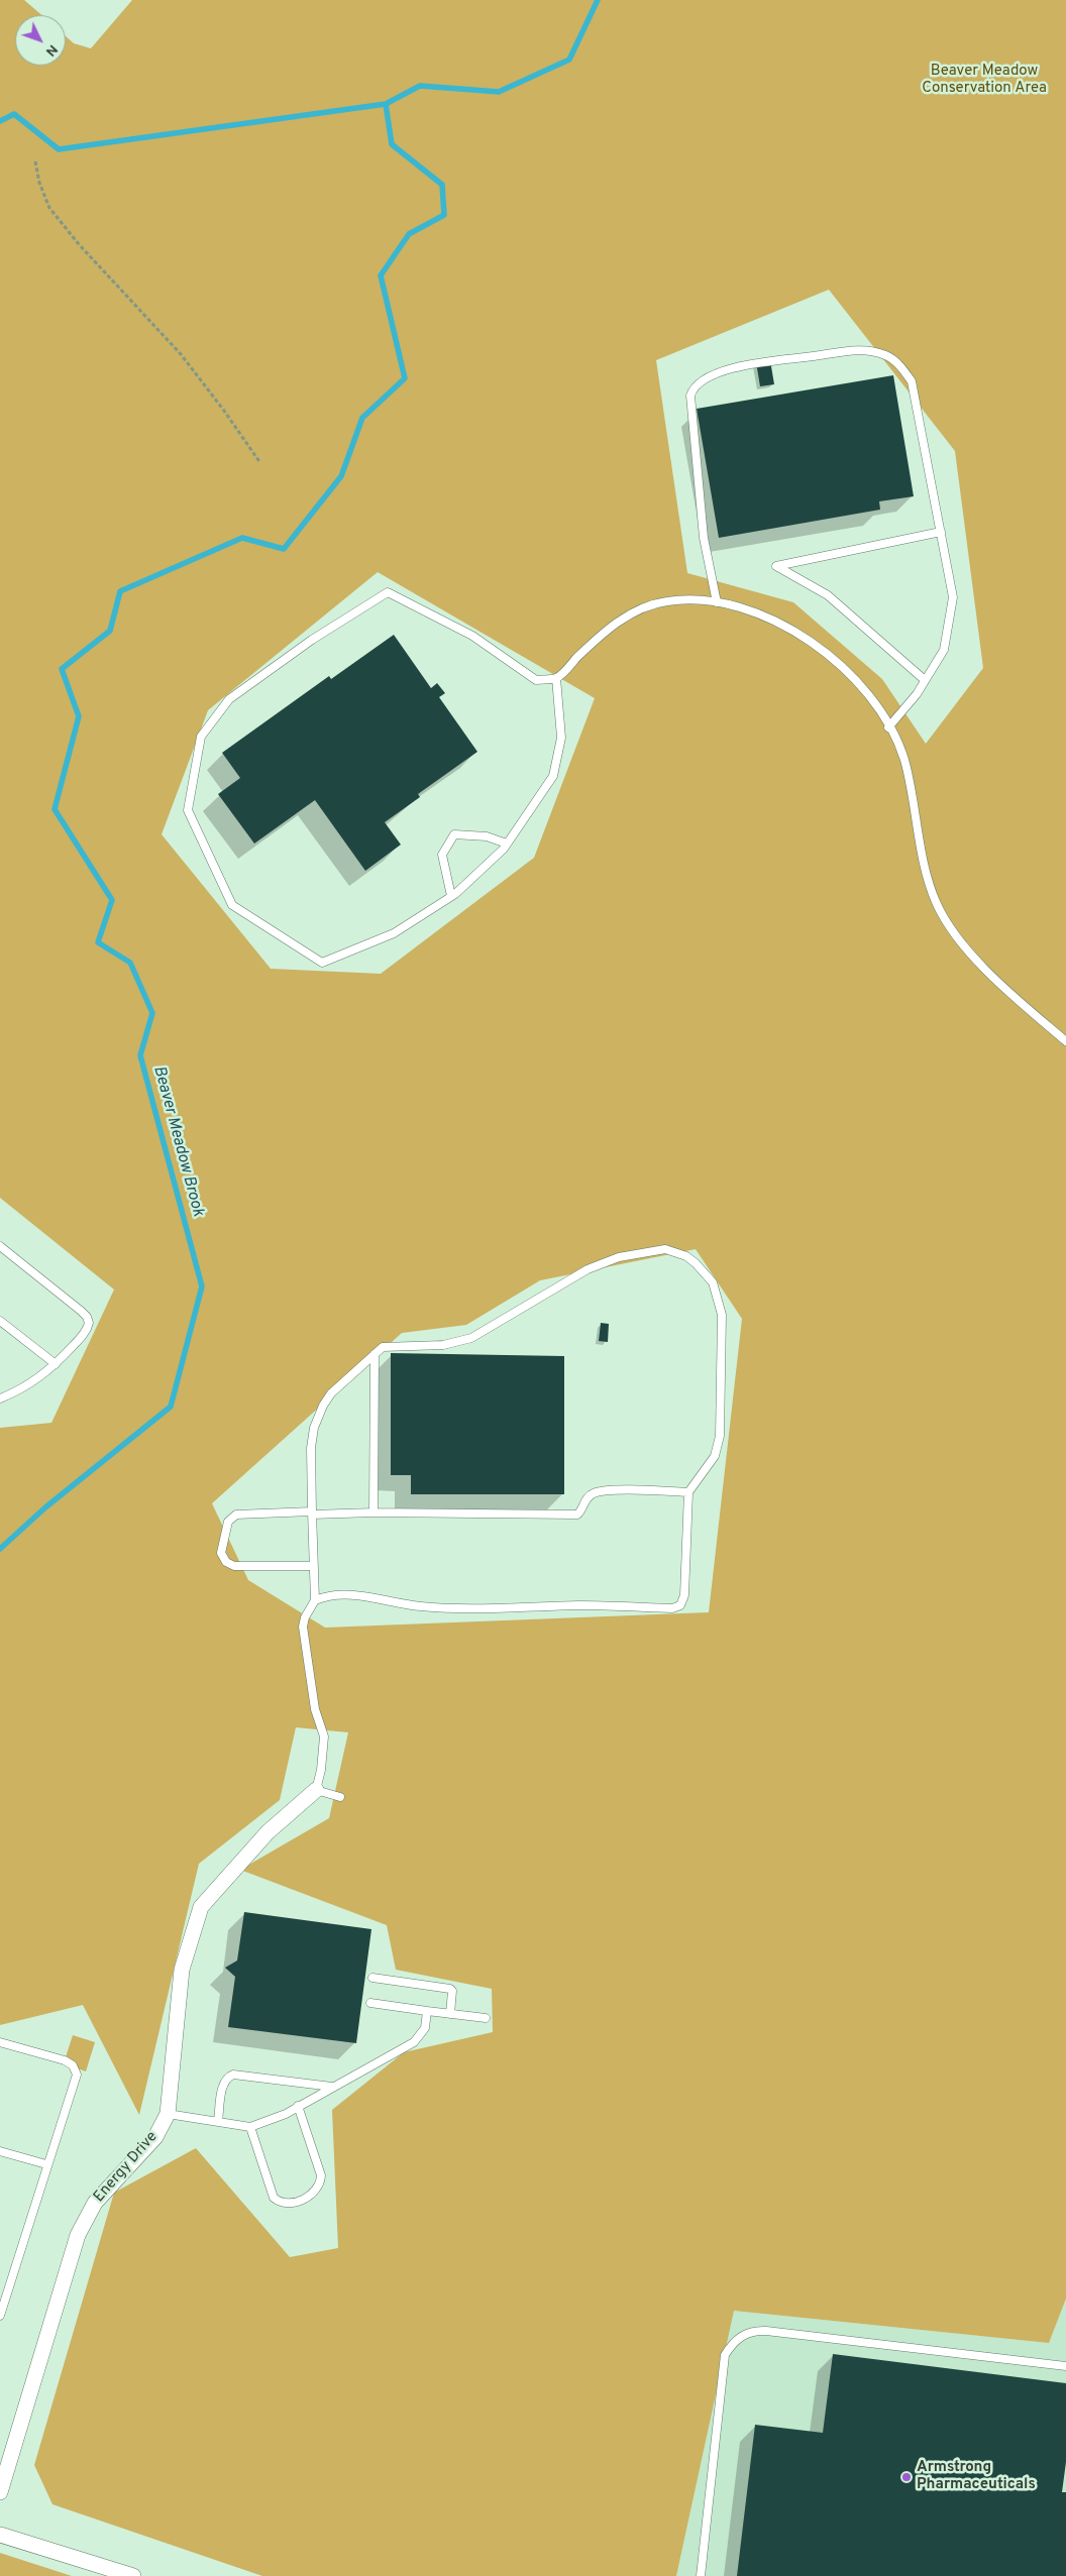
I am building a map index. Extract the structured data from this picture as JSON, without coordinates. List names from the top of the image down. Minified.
{"streets":{"street":["Energy Drive"]},"water":["Beaver Meadow Brook"],"parks":["Beaver Meadow Conservation Area"],"places":["Armstrong Pharmaceuticals"],"north":"bottom right"}
